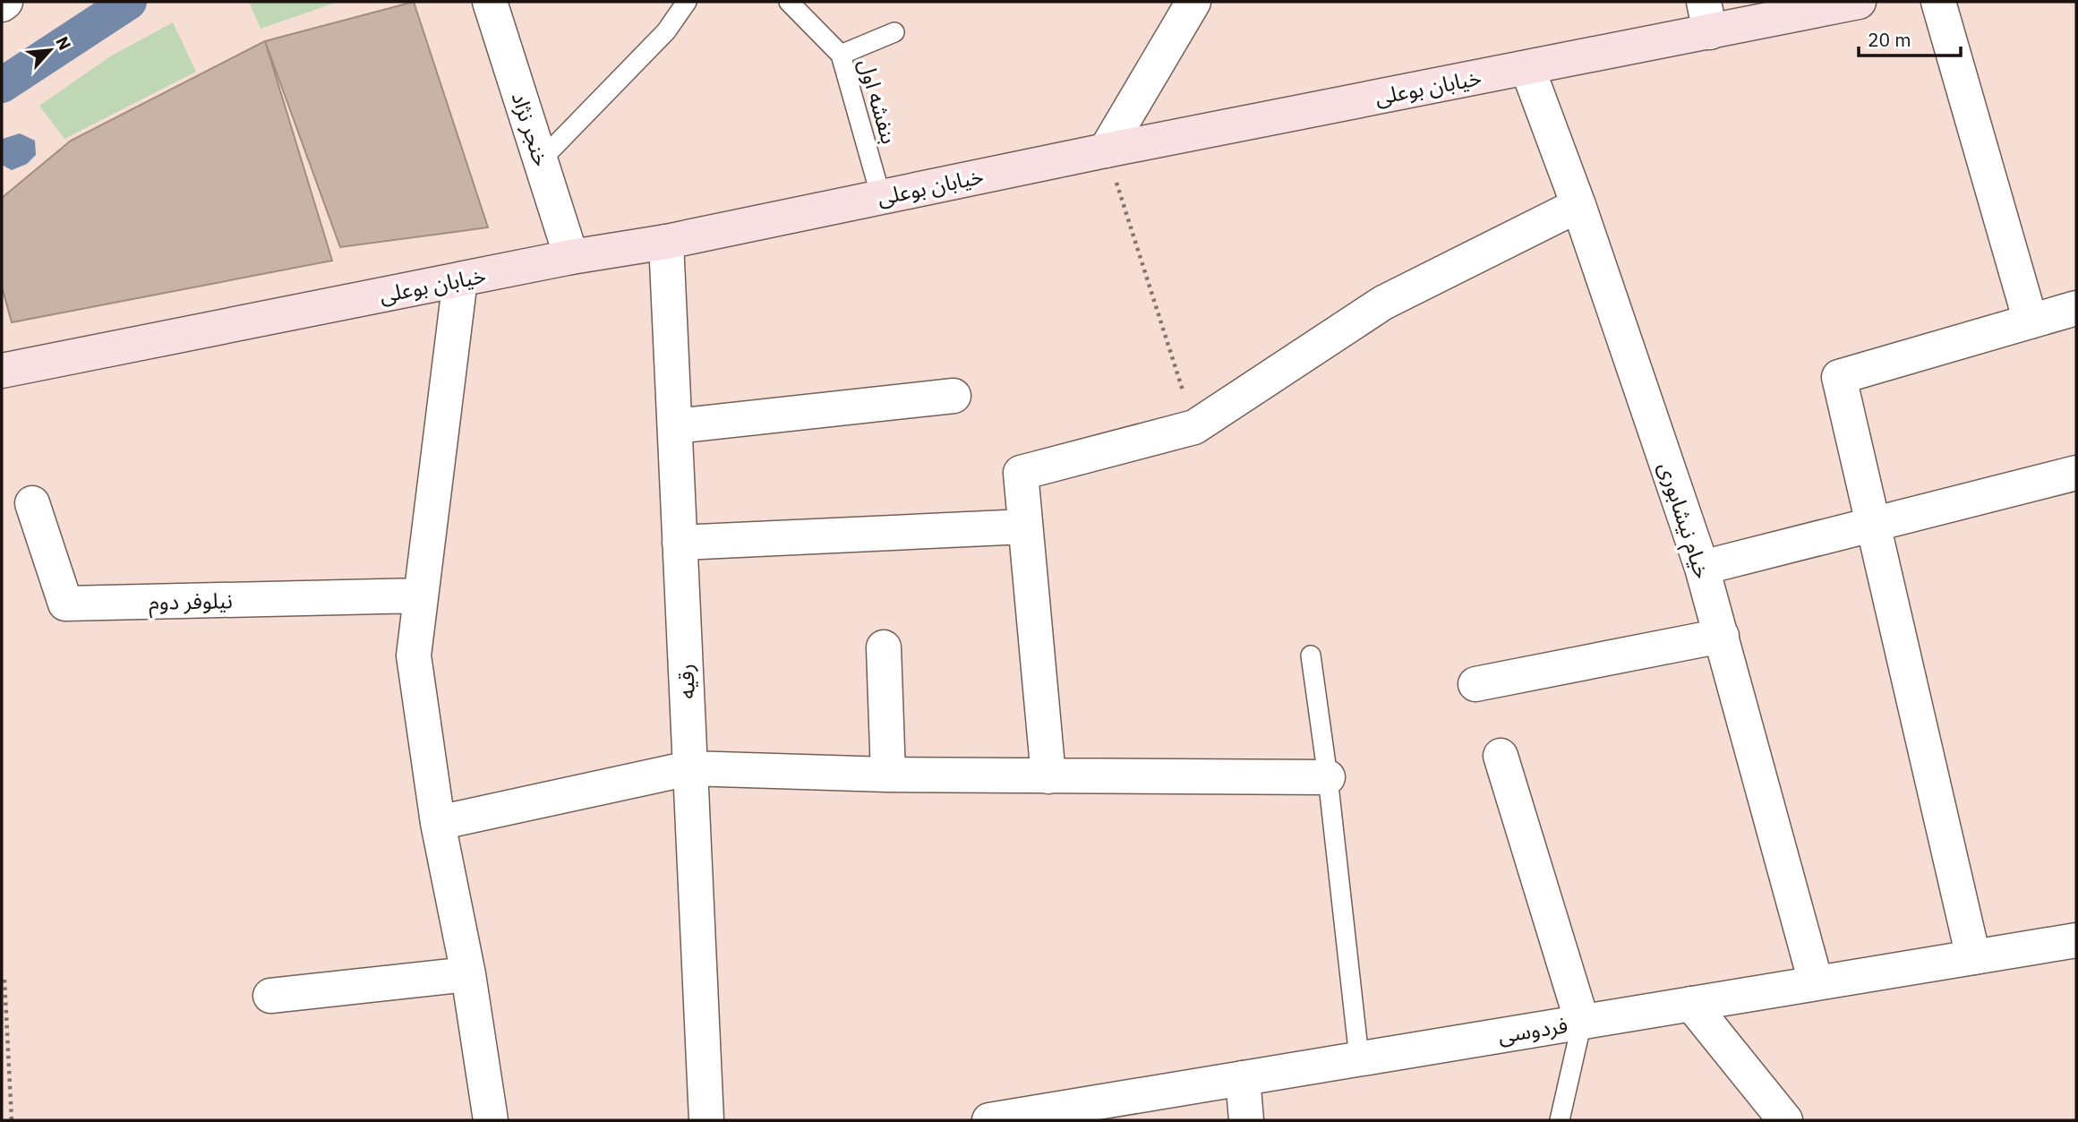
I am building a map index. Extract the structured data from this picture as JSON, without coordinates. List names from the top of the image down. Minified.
{"streets":{"main road":["خیابان بوعلی"],"street":["خنجر نژاد","خیام نیشابوری","نیلوفر دوم","رقیه","فردوسی"],"lane":["بنفشه اول"]},"crossings":[["خیابان بوعلی","بنفشه اول"],["خیابان بوعلی","خنجر نژاد"],["خیابان بوعلی","خیام نیشابوری"],["خیابان بوعلی","رقیه"],["خیام نیشابوری","فردوسی"]],"scale_bar":"20 m","north":"top right"}
